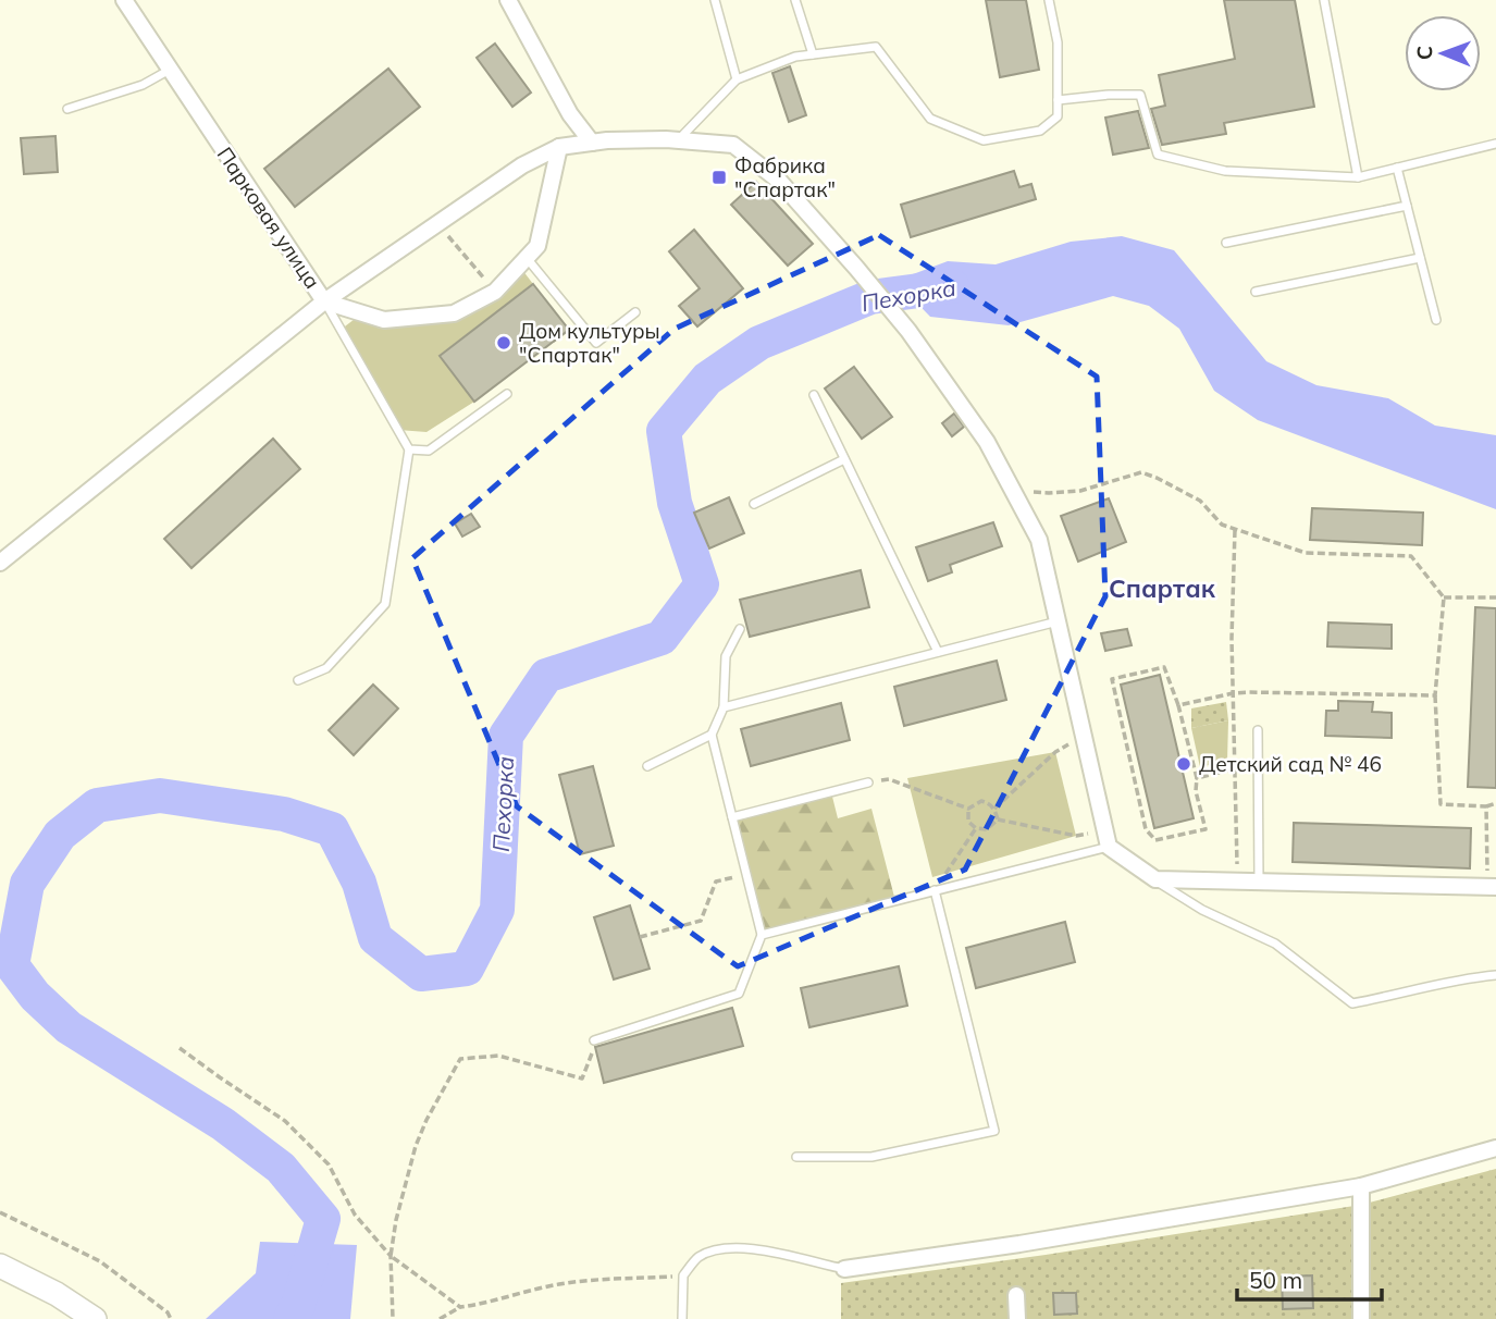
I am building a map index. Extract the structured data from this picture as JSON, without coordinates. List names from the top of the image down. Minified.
{"streets":{"street":["Парковая улица"]},"districts":["Спартак"],"water":["Пехорка"],"places":{"transit":["Фабрика \"Спартак\""],"other":["Дом культуры \"Спартак\"","Детский сад № 46"]},"scale_bar":"50 m","north":"left"}
